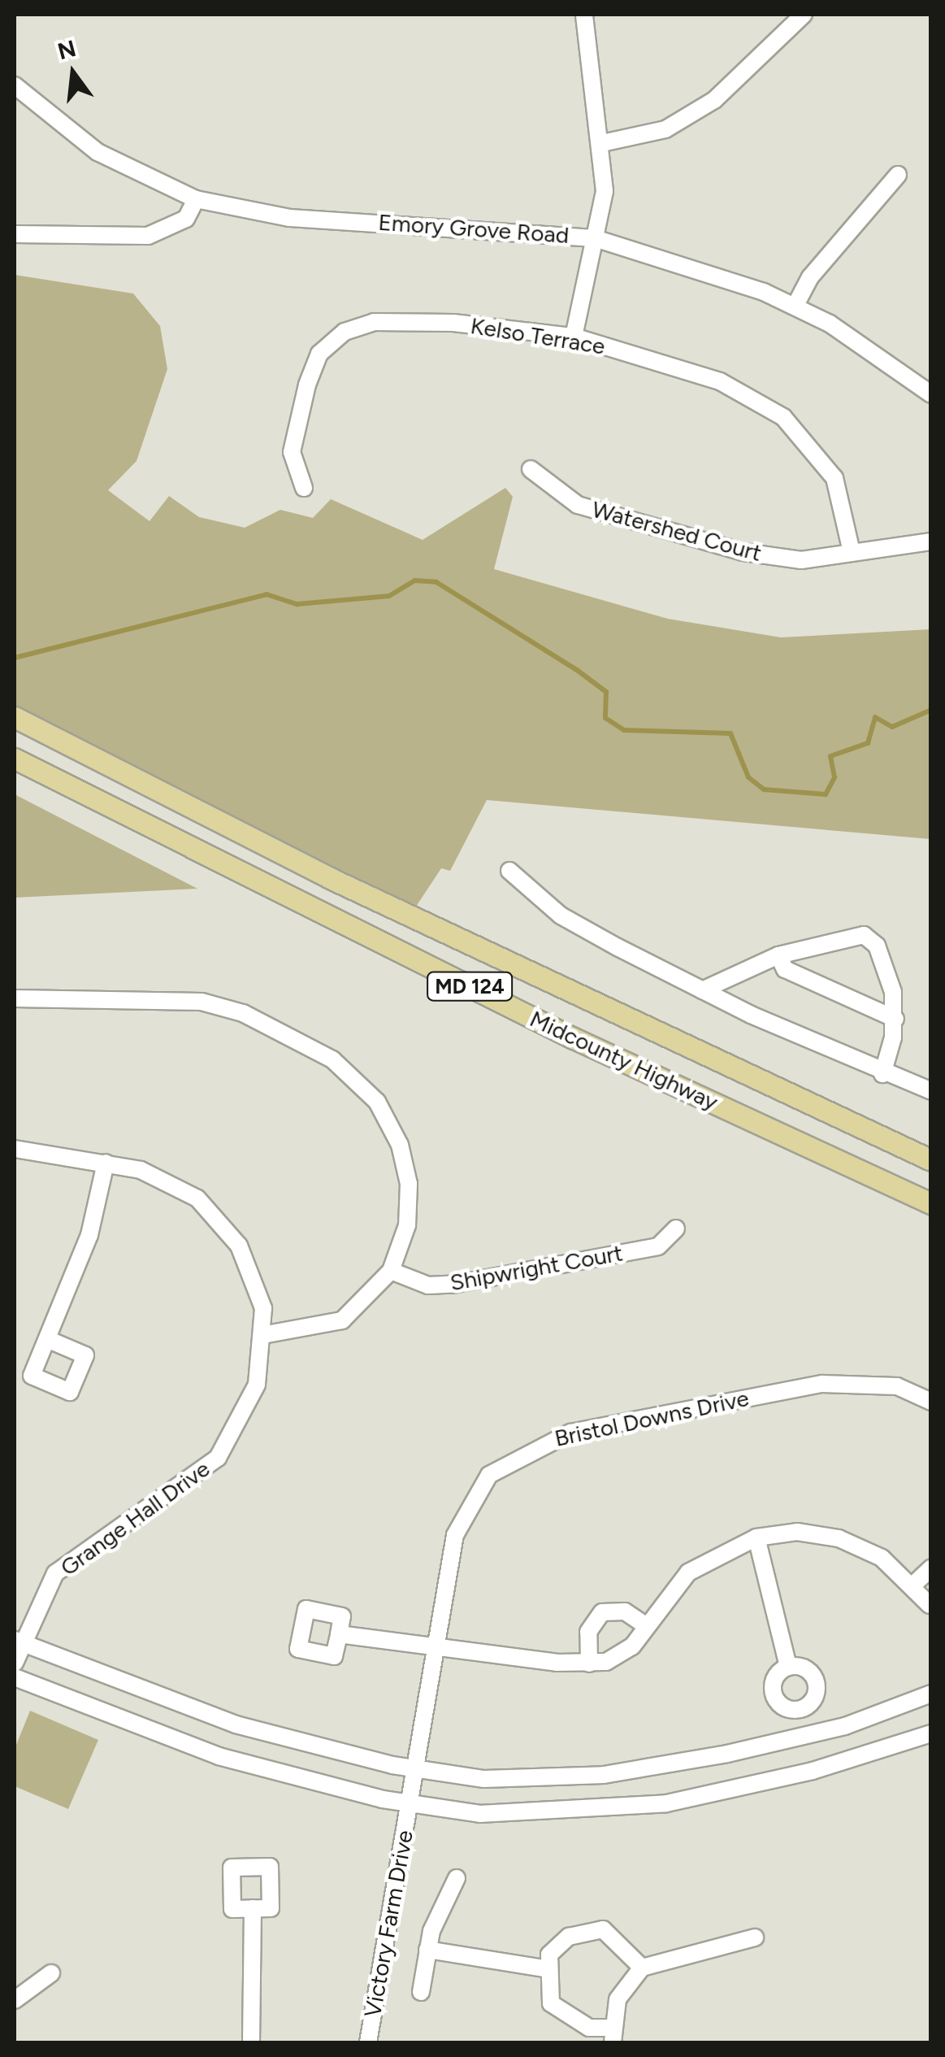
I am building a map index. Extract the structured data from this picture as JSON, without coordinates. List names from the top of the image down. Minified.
{"streets":{"main road":["MD 124","Midcounty Highway"],"street":["Emory Grove Road","Kelso Terrace","Watershed Court","Shipwright Court","Bristol Downs Drive","Grange Hall Drive","Victory Farm Drive"]},"crossings":[["Kelso Terrace","Watershed Court"],["Bristol Downs Drive","Victory Farm Drive"]],"north":"top"}
